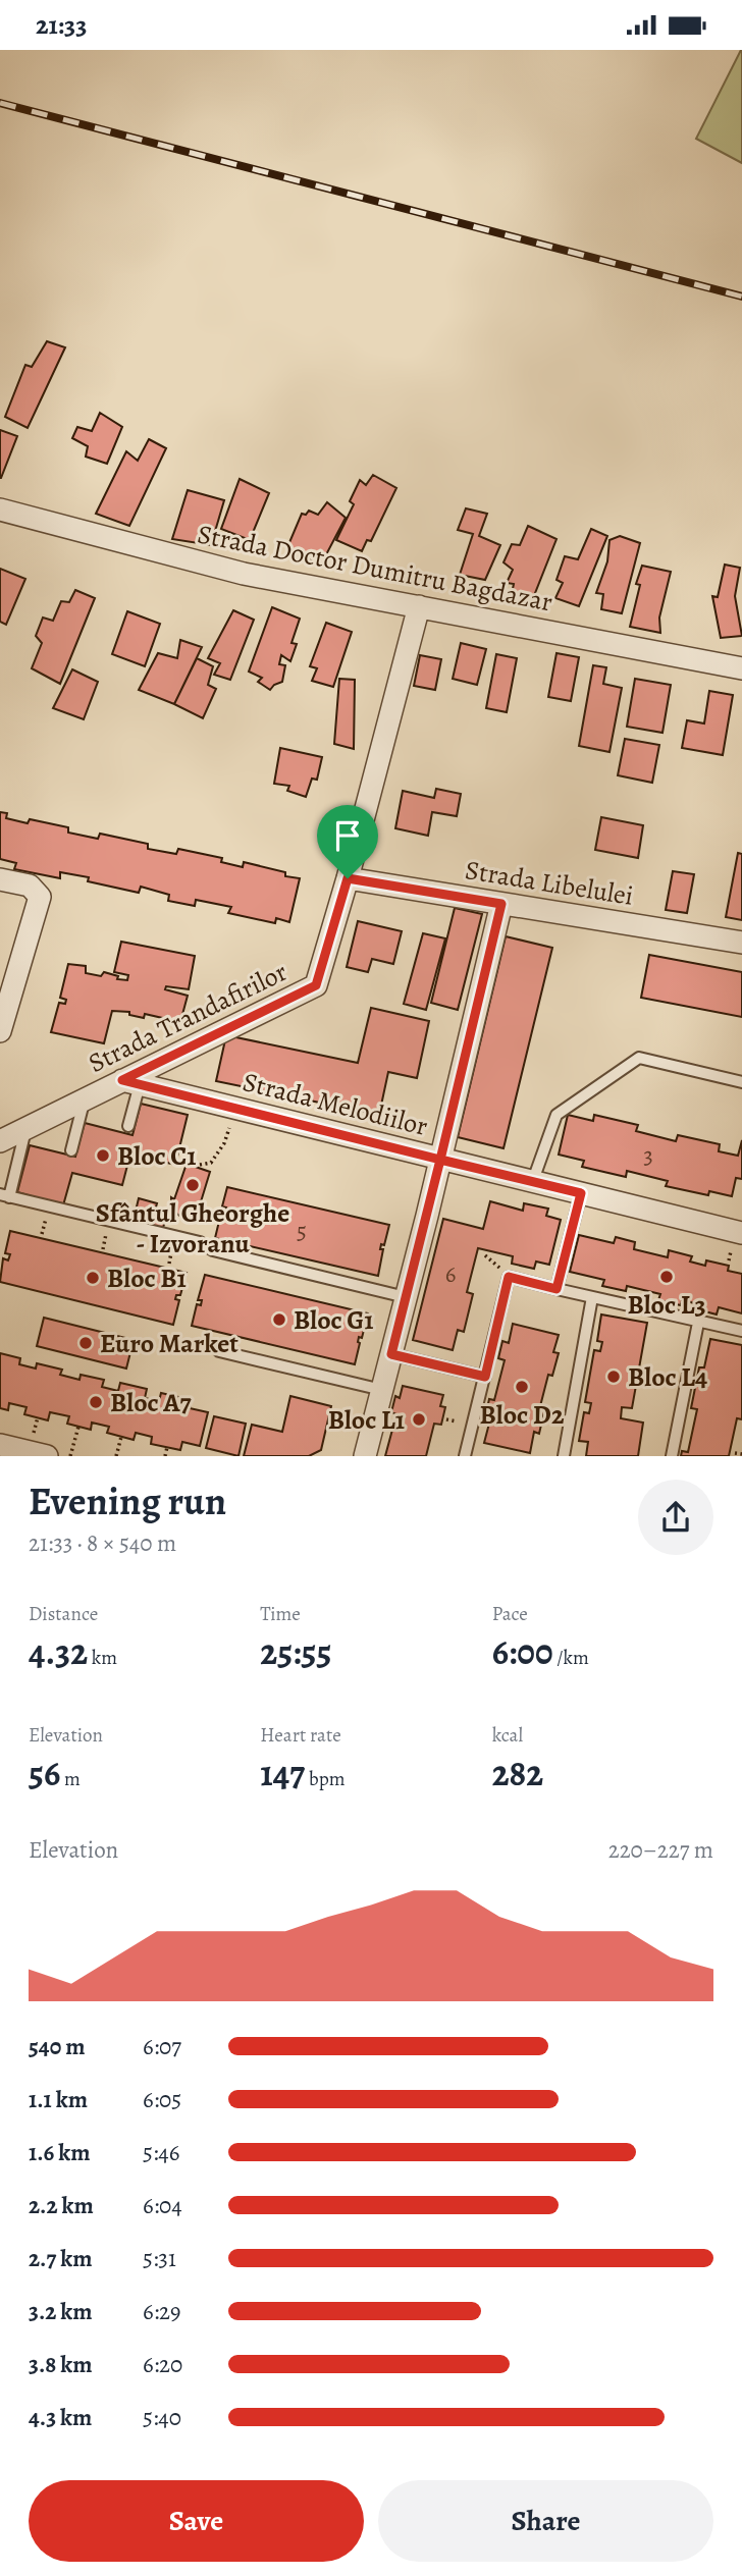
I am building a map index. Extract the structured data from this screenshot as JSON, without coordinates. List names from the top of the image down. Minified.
{"streets":{"street":["Strada Doctor Dumitru Bagdazar","Strada Libelulei","Strada Trandafirilor","Strada Melodiilor"]},"crossings":[["Strada Doctor Dumitru Bagdazar","Strada Trandafirilor"],["Strada Libelulei","Strada Trandafirilor"],["Strada Trandafirilor","Strada Melodiilor"]],"places":["Bloc C1","Sfântul Gheorghe - Izvoranu","Bloc L3","Bloc B1","Bloc G1","Euro Market","Bloc L4","Bloc D2","Bloc A7","Bloc L1"],"house_numbers":["3","5","6"],"page":{"status":"21:33","heading":["Evening run","21:33 · 8 × 540 m"],"stats":[["Distance","4.32 km"],["Time","25:55"],["Pace","6:00 /km"],["Elevation","56 m"],["Heart rate","147 bpm"],["kcal","282"]],"chart":["Elevation","220–227 m"],"list":[{"name":"540 m","note":"6:07"},{"name":"1.1 km","note":"6:05"},{"name":"1.6 km","note":"5:46"},{"name":"2.2 km","note":"6:04"},{"name":"2.7 km","note":"5:31"},{"name":"3.2 km","note":"6:29"},{"name":"3.8 km","note":"6:20"},{"name":"4.3 km","note":"5:40"}],"buttons":["Save","Share"]}}
